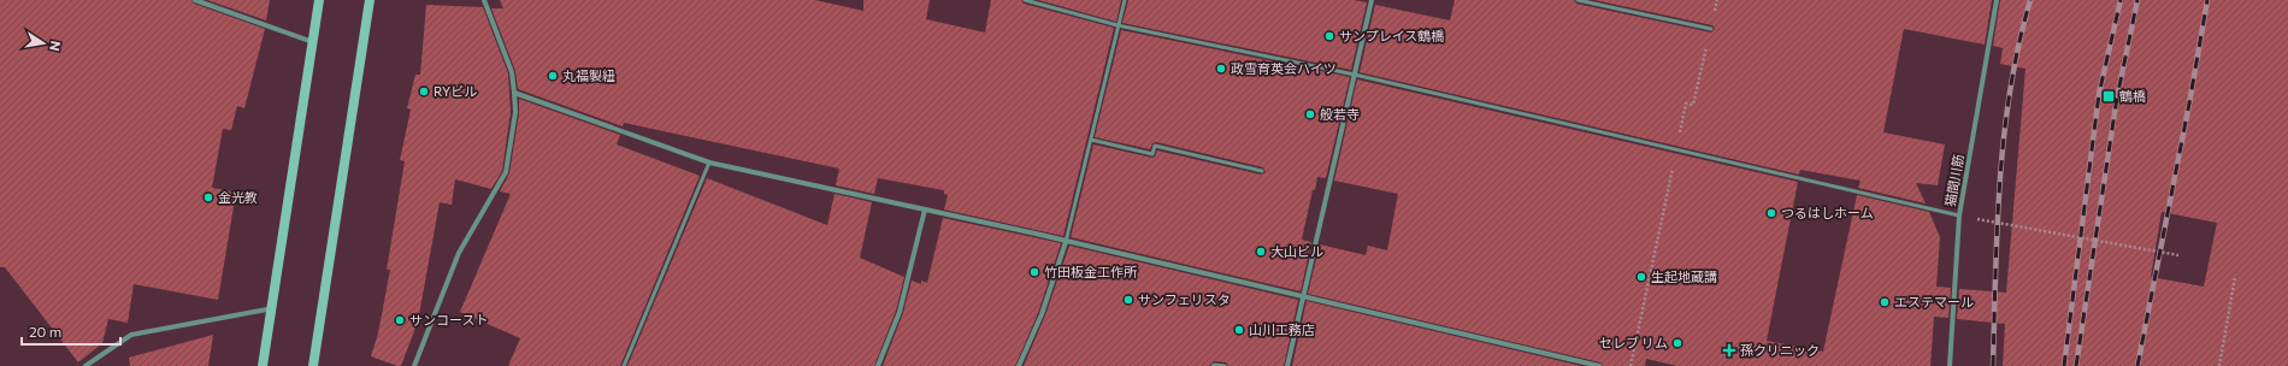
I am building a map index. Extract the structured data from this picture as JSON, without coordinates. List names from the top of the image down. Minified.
{"streets":{"street":["猫間川筋"]},"places":{"other":["サンプレイス鶴橋","政雪育英会ハイツ","丸福製紐","RYビル","般若寺","金光教","つるはしホーム","大山ビル","竹田板金工作所","生起地蔵講","サンフェリスタ","エステマール","サンコースト","山川工務店","セレブ リム"],"transit":["鶴橋"],"health":["孫クリニック"]},"scale_bar":"20 m","north":"right"}
